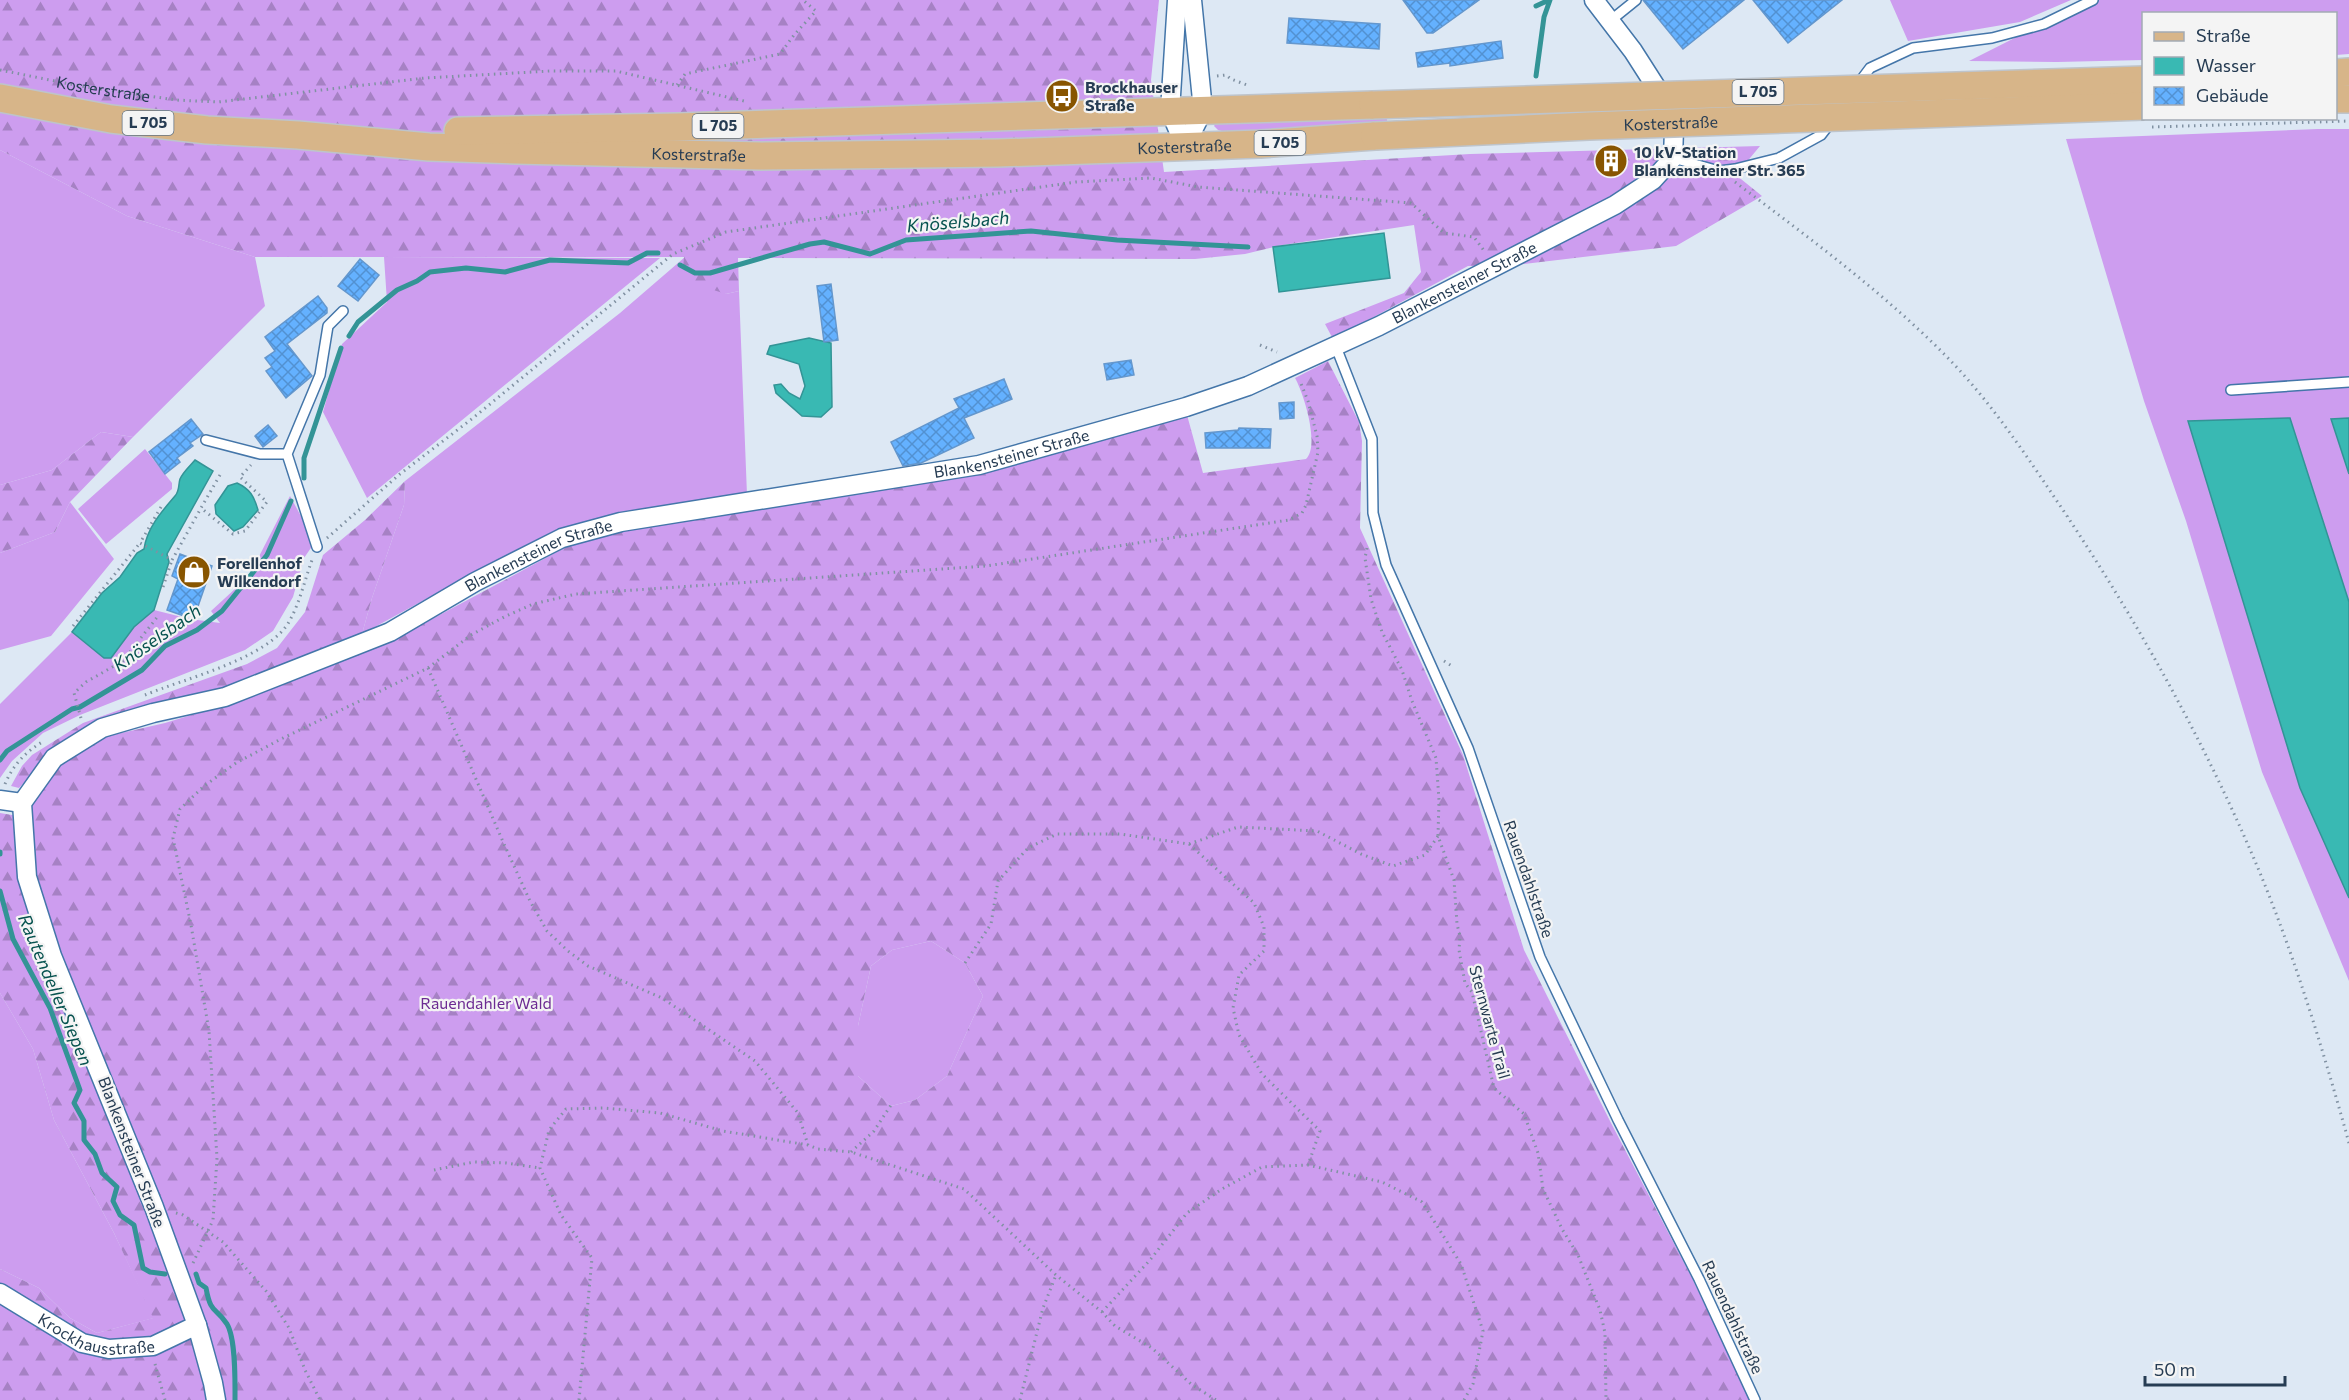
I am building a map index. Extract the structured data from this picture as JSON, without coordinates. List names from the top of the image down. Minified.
{"streets":{"main road":["Kosterstraße","L 705"],"street":["Blankensteiner Straße","Krockhausstraße"],"lane":["Rauendahlstraße"],"path":["Sternwarte Trail"]},"crossings":[["Blankensteiner Straße","Rauendahlstraße"],["Blankensteiner Straße","Krockhausstraße"],["Rauendahlstraße","Sternwarte Trail"]],"water":["Knöselsbach","Rautendeller Siepen"],"parks":["Rauendahler Wald"],"places":{"bus stop":["Brockhauser Straße"],"building":["10 kV-Station Blankensteiner Str. 365"],"shop":["Forellenhof Wilkendorf"]},"legend":["Straße","Wasser","Gebäude"],"scale_bar":"50 m"}
